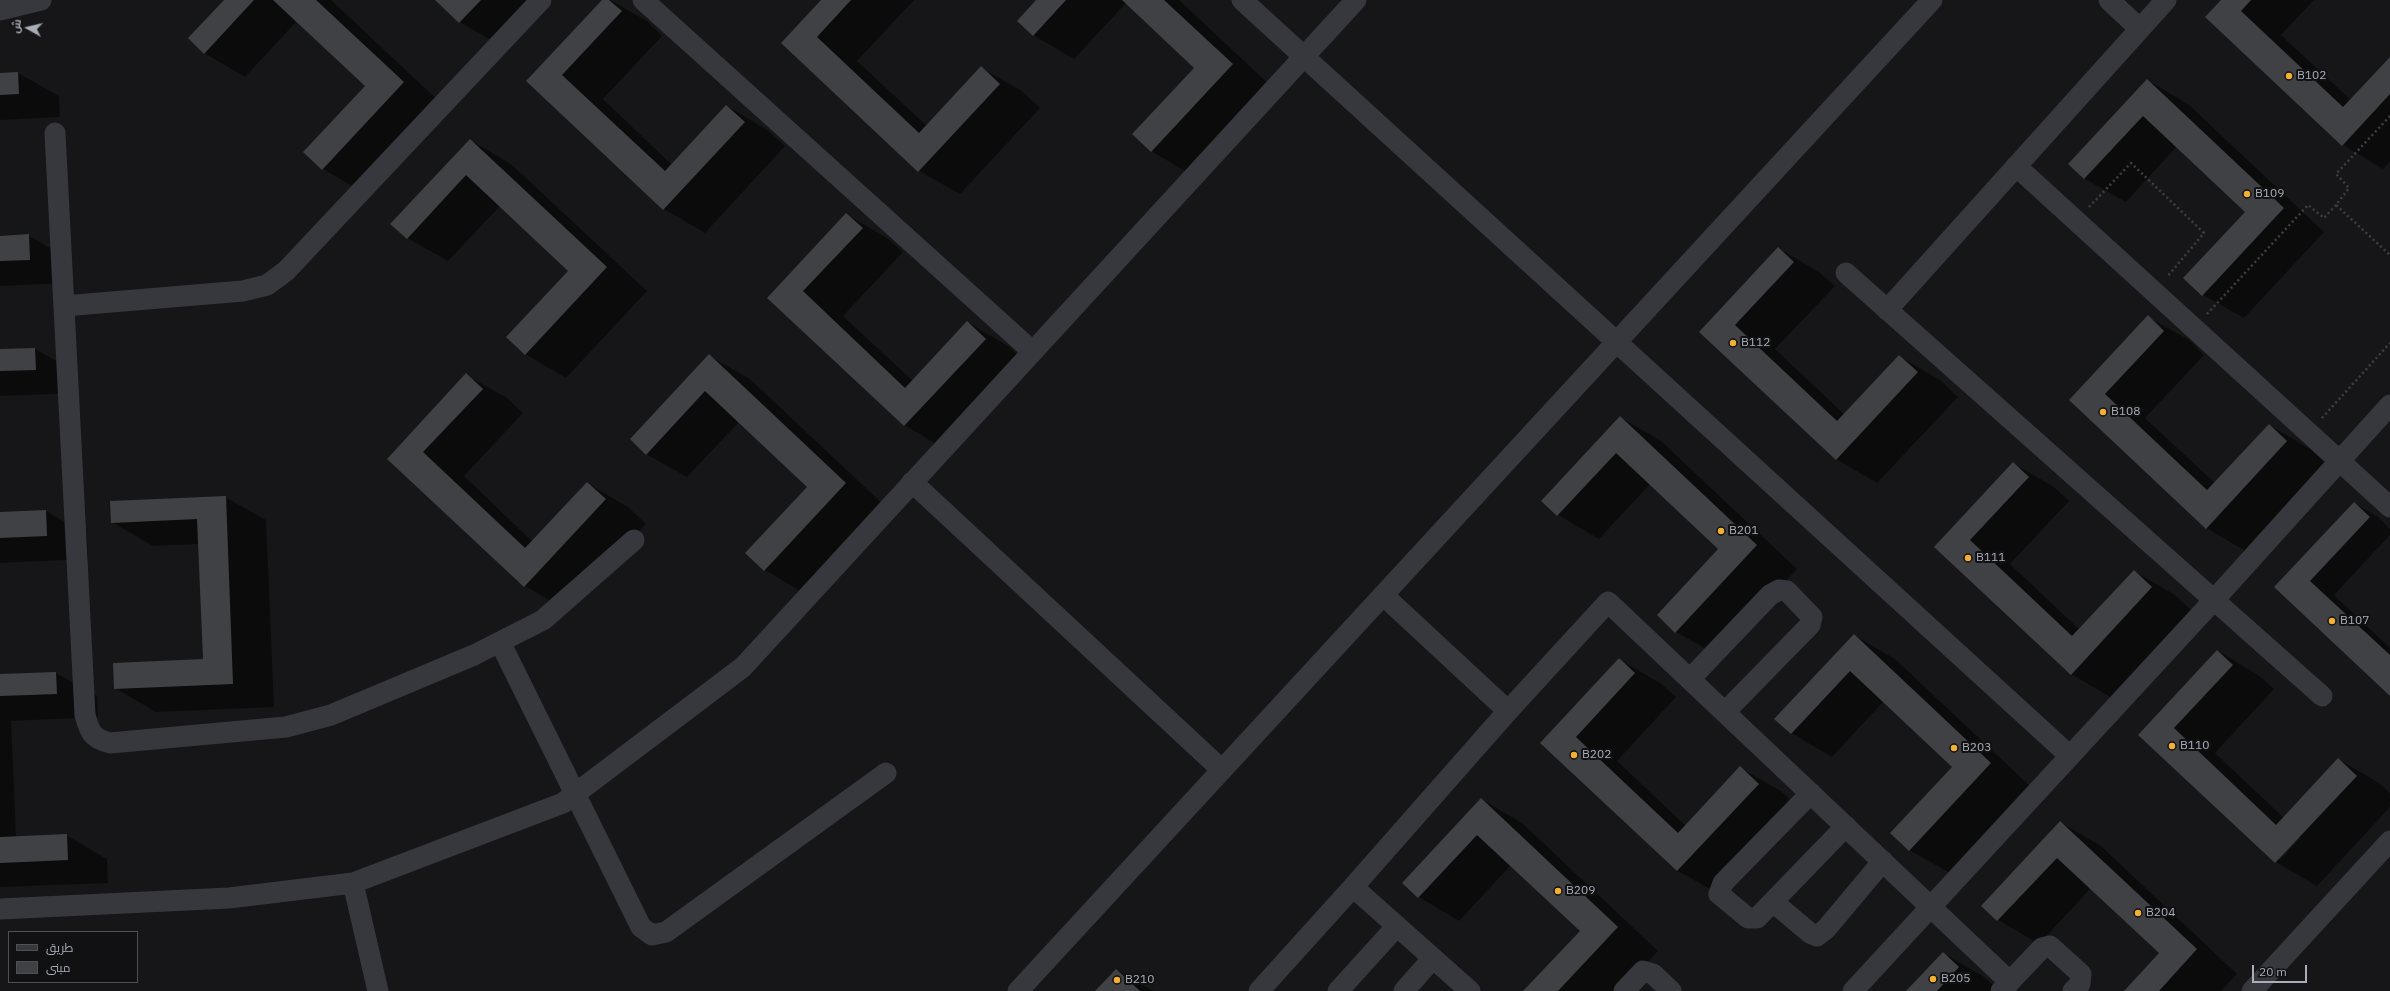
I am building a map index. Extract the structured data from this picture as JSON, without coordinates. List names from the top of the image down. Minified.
{"places":["B102","B109","B112","B108","B201","B111","B107","B110","B203","B202","B209","B204","B205","B210"],"legend":["طريق","مبنى"],"scale_bar":"20 m","north":"left"}
